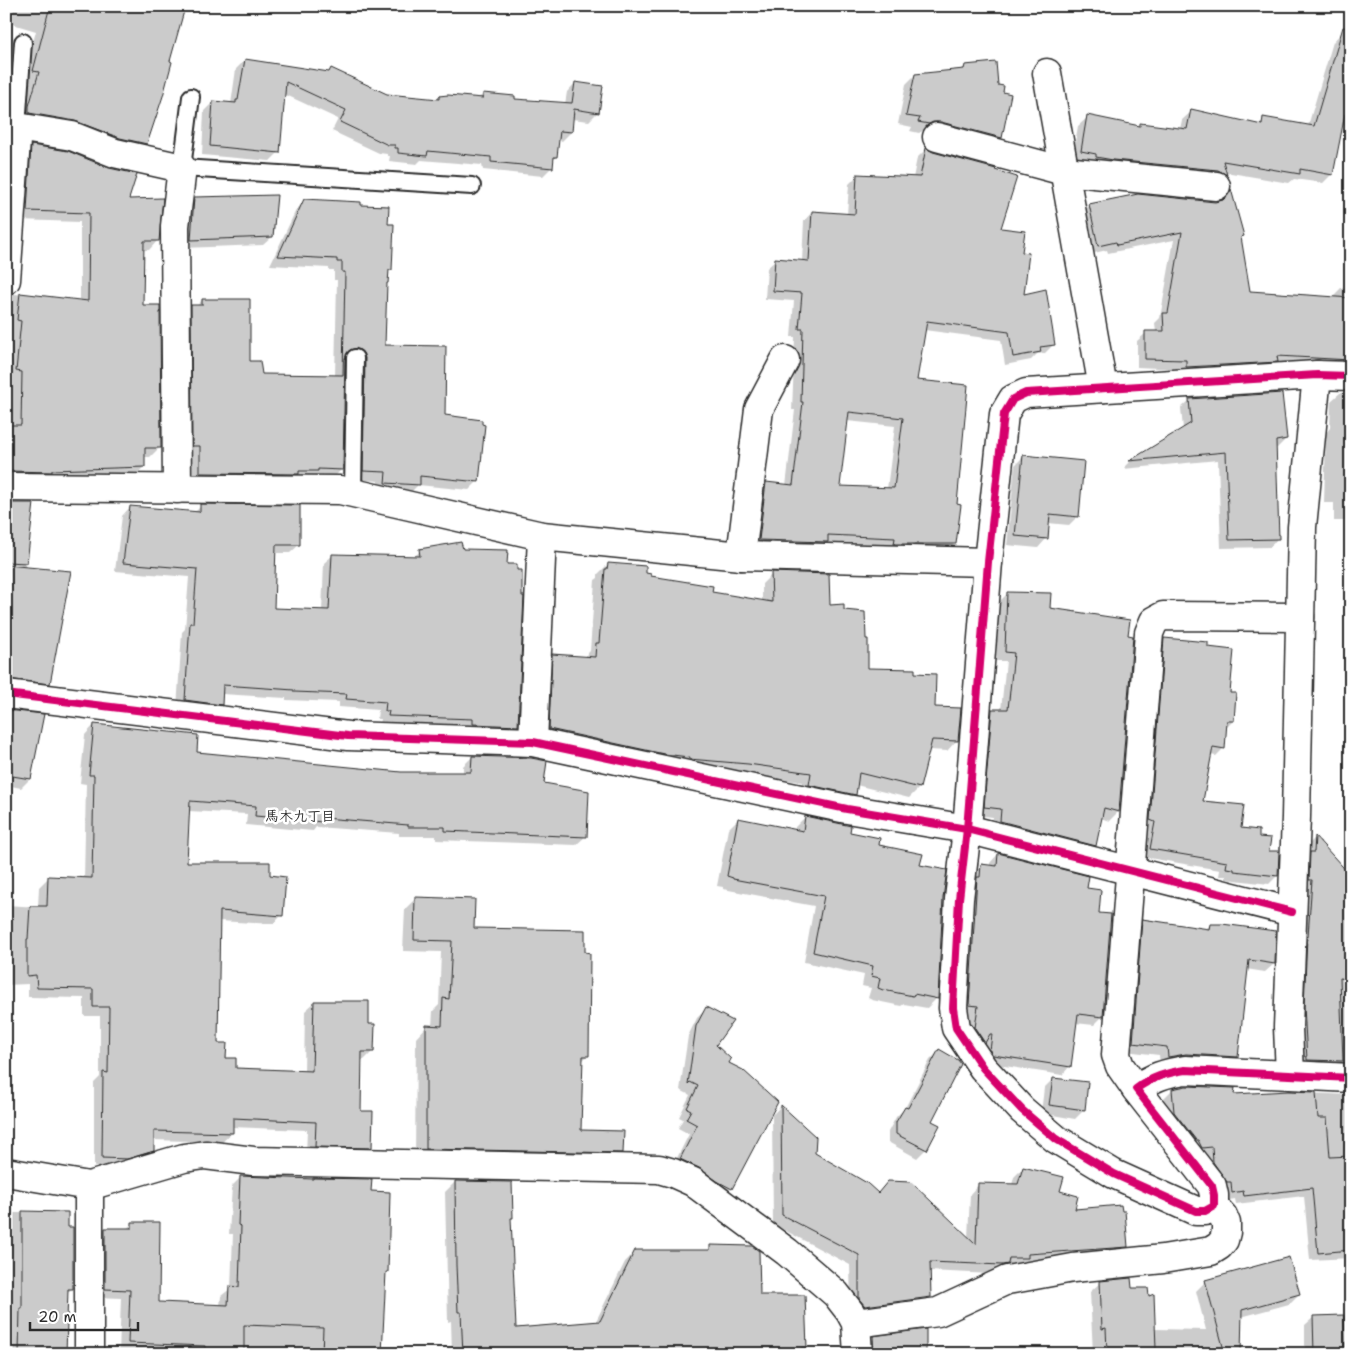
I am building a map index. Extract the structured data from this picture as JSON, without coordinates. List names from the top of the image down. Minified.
{"districts":["馬木九丁目"],"scale_bar":"20 m"}
